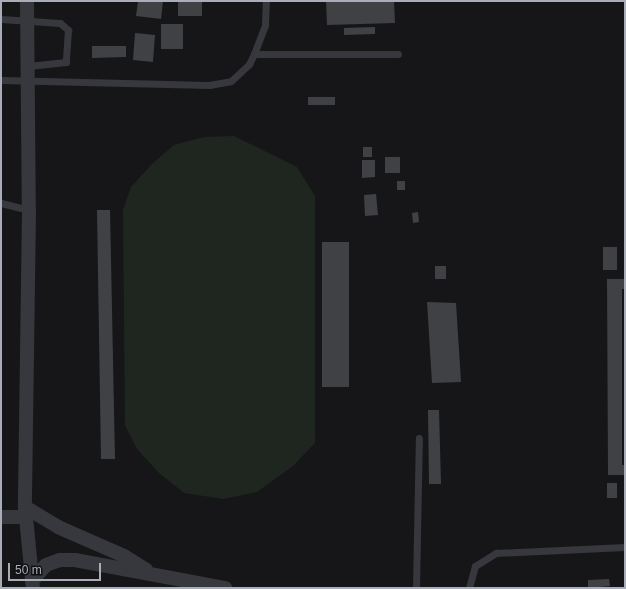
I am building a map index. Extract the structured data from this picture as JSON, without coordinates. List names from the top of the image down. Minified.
{"scale_bar":"50 m"}
